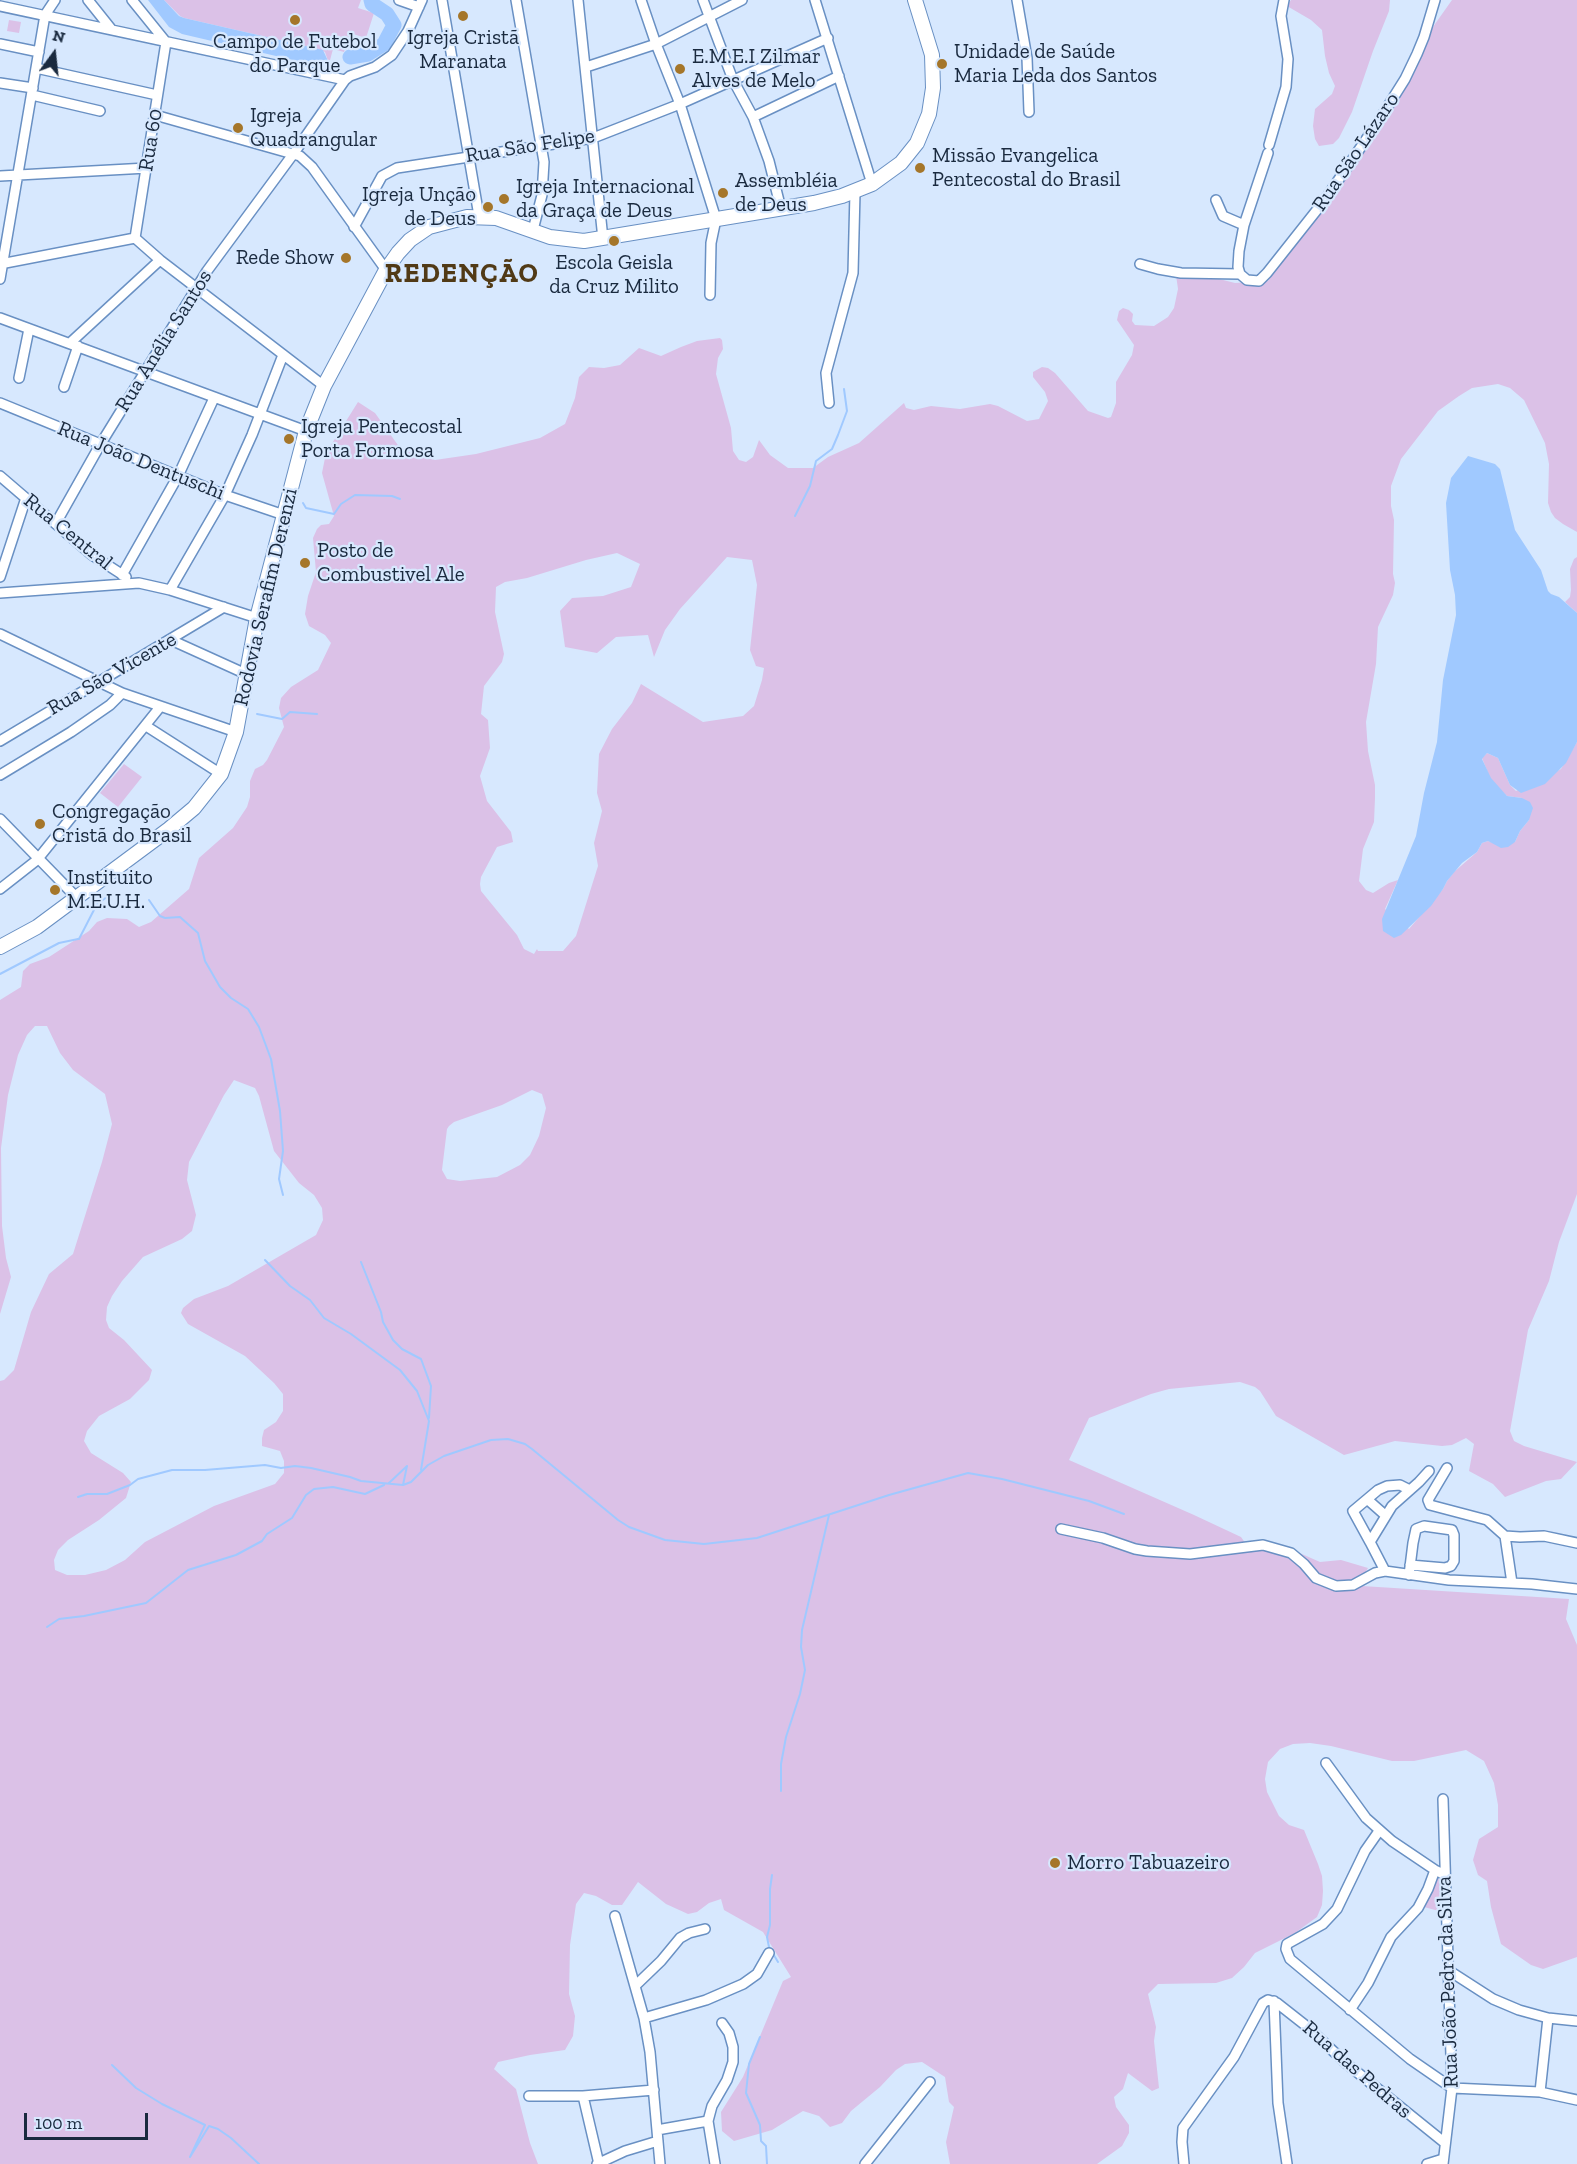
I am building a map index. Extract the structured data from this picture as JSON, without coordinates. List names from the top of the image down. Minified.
{"streets":{"main road":["Rodovia Serafim Derenzi"],"street":["Rua 60","Rua São Felipe","Rua São Lázaro","Rua Anélia Santos","Rua João Dentuschi","Rua Central","Rua São Vicente","Rua João Pedro da Silva","Rua das Pedras"]},"crossings":[["Rua Anélia Santos","Rua João Dentuschi"],["Rua Anélia Santos","Rua Central"],["Rua João Dentuschi","Rodovia Serafim Derenzi"],["Rua João Pedro da Silva","Rua das Pedras"]],"districts":["REDENÇÃO"],"places":["Igreja Cristã Maranata","Campo de Futebol do Parque","Unidade de Saúde Maria Leda dos Santos","E.M.E.I Zilmar Alves de Melo","Igreja Quadrangular","Missão Evangelica Pentecostal do Brasil","Assembléia de Deus","Igreja Internacional da Graça de Deus","Igreja Unção de Deus","Escola Geisla da Cruz Milito","Rede Show","Igreja Pentecostal Porta Formosa","Posto de Combustivel Ale","Congregação Cristã do Brasil","Instituito M.E.U.H.","Morro Tabuazeiro"],"scale_bar":"100 m","north":"top"}
